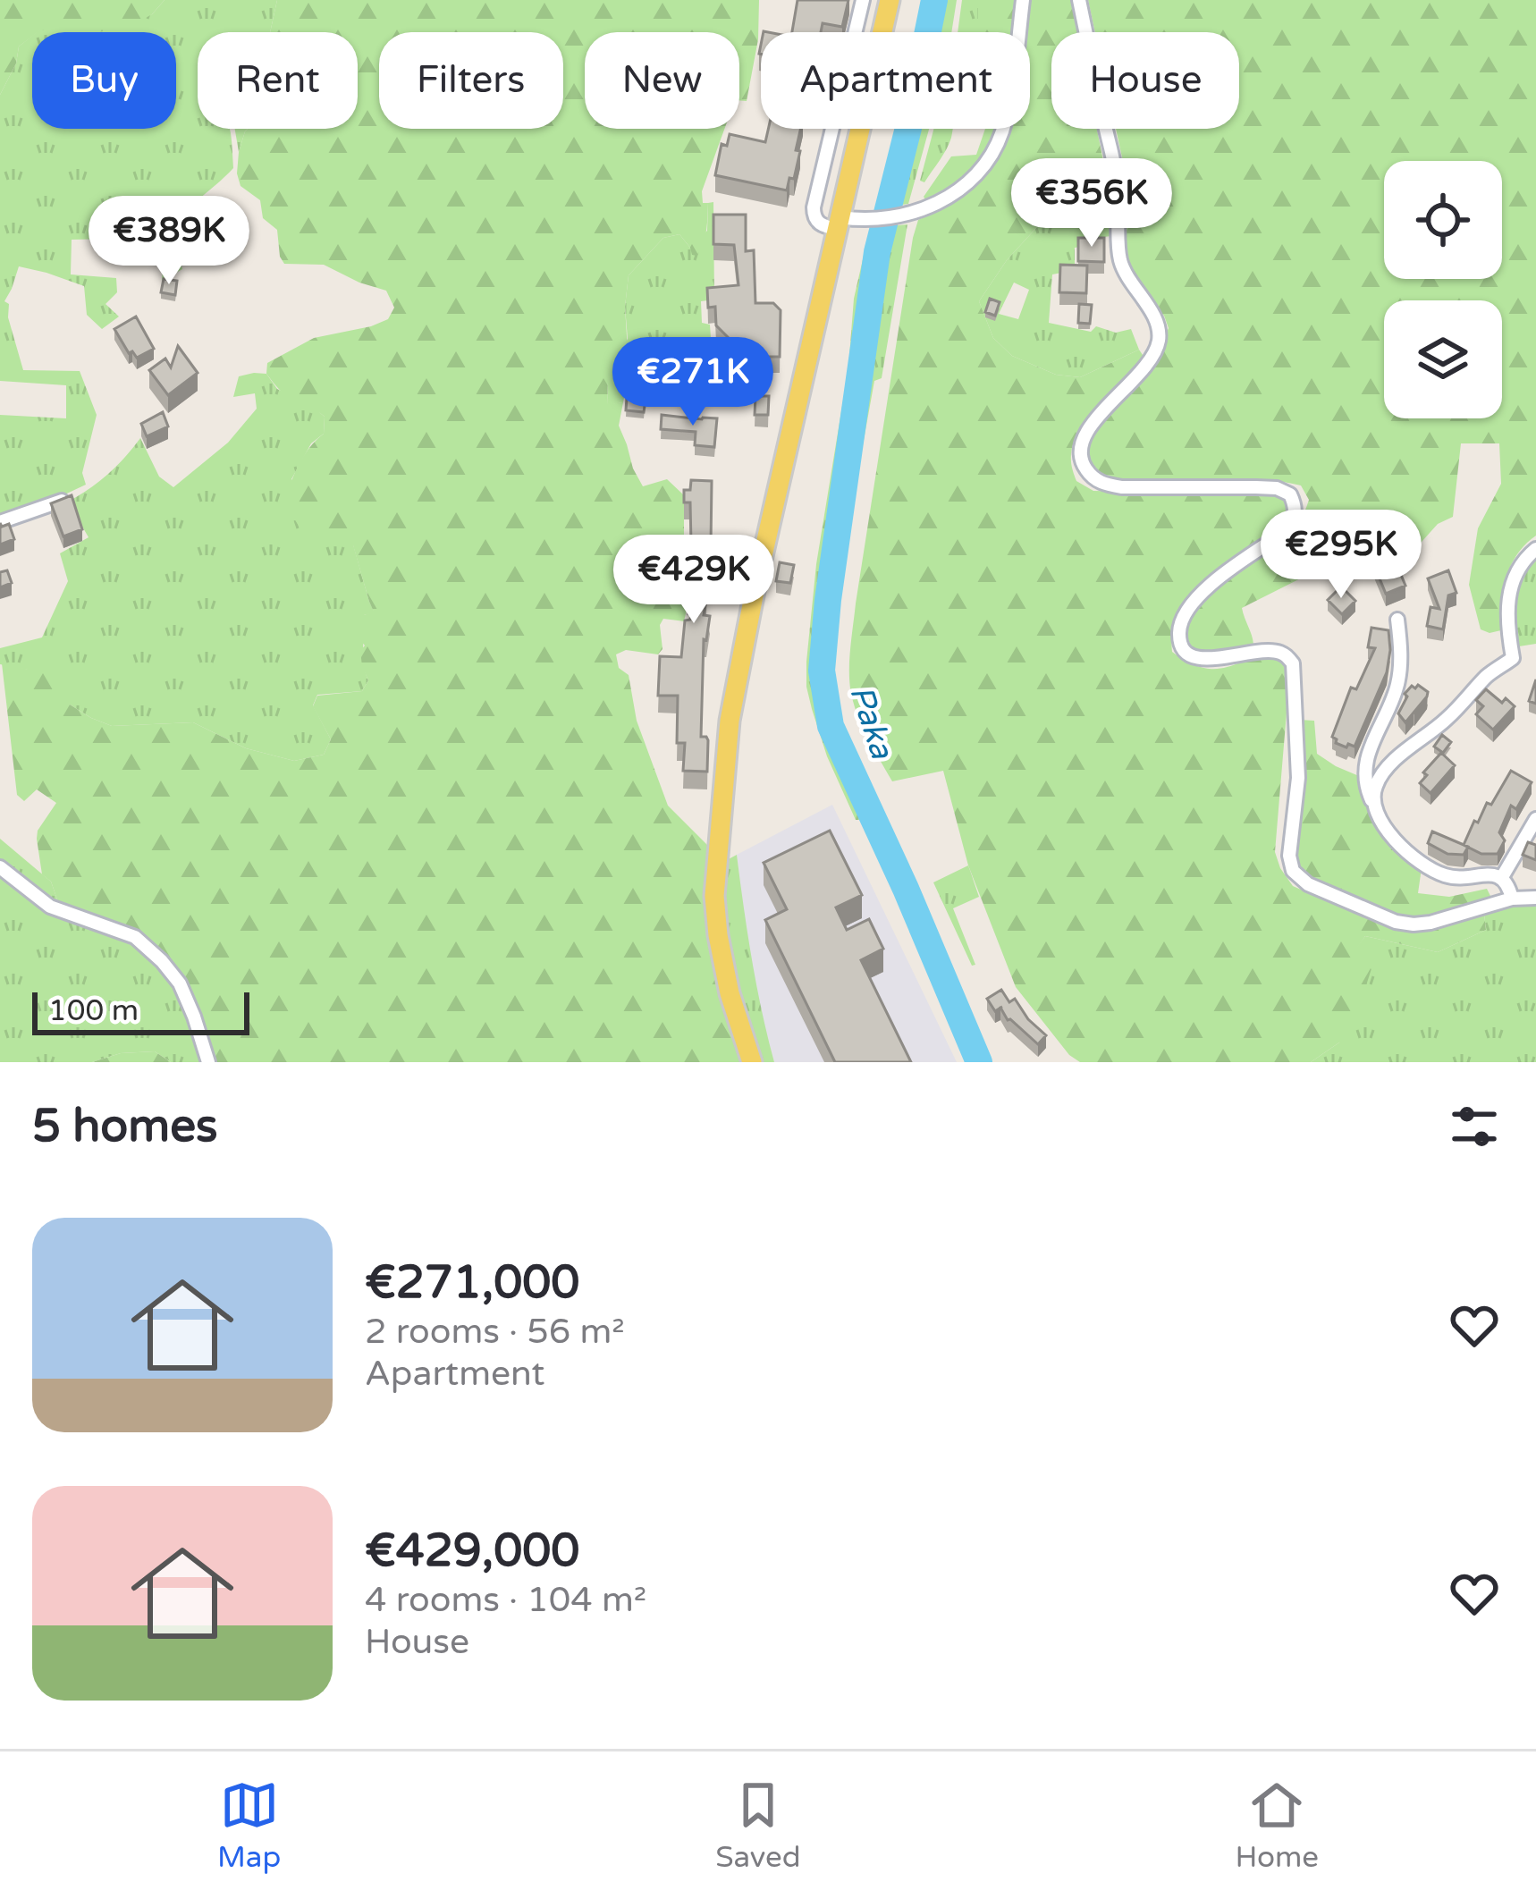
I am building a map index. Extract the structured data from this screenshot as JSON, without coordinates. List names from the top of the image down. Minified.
{"water":["Paka"],"scale_bar":"100 m","page":{"chip":["Buy","Rent","Filters","New","Apartment","House"],"price":["€356K","€389K","€271K","€295K","€429K"],"scale":"100 m","heading":"5 homes","list":[{"name":"€271,000","note":"2 rooms · 56 m² · Apartment"},{"name":"€429,000","note":"4 rooms · 104 m² · House"}],"tabs":["Map","Saved","Home"]}}
